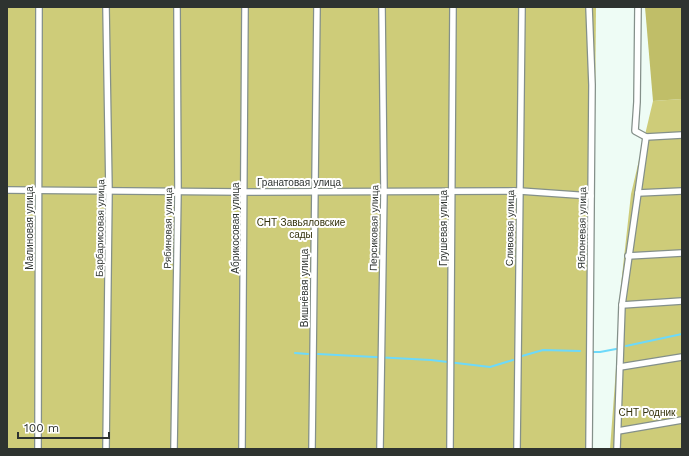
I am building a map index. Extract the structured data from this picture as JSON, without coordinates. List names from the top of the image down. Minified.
{"streets":{"street":["Гранатовая улица","Малиновая улица","Барбарисовая улица","Рябиновая улица","Абрикосовая улица","Персиковая улица","Грушевая улица","Сливовая улица","Яблоневая улица","Вишнёвая улица"]},"crossings":[["Гранатовая улица","Малиновая улица"],["Гранатовая улица","Барбарисовая улица"],["Гранатовая улица","Рябиновая улица"],["Гранатовая улица","Абрикосовая улица"],["Гранатовая улица","Персиковая улица"],["Гранатовая улица","Грушевая улица"],["Гранатовая улица","Сливовая улица"],["Гранатовая улица","Яблоневая улица"],["Гранатовая улица","Вишнёвая улица"]],"parks":["СНТ Завьяловские сады","СНТ Родник"],"scale_bar":"100 m"}
